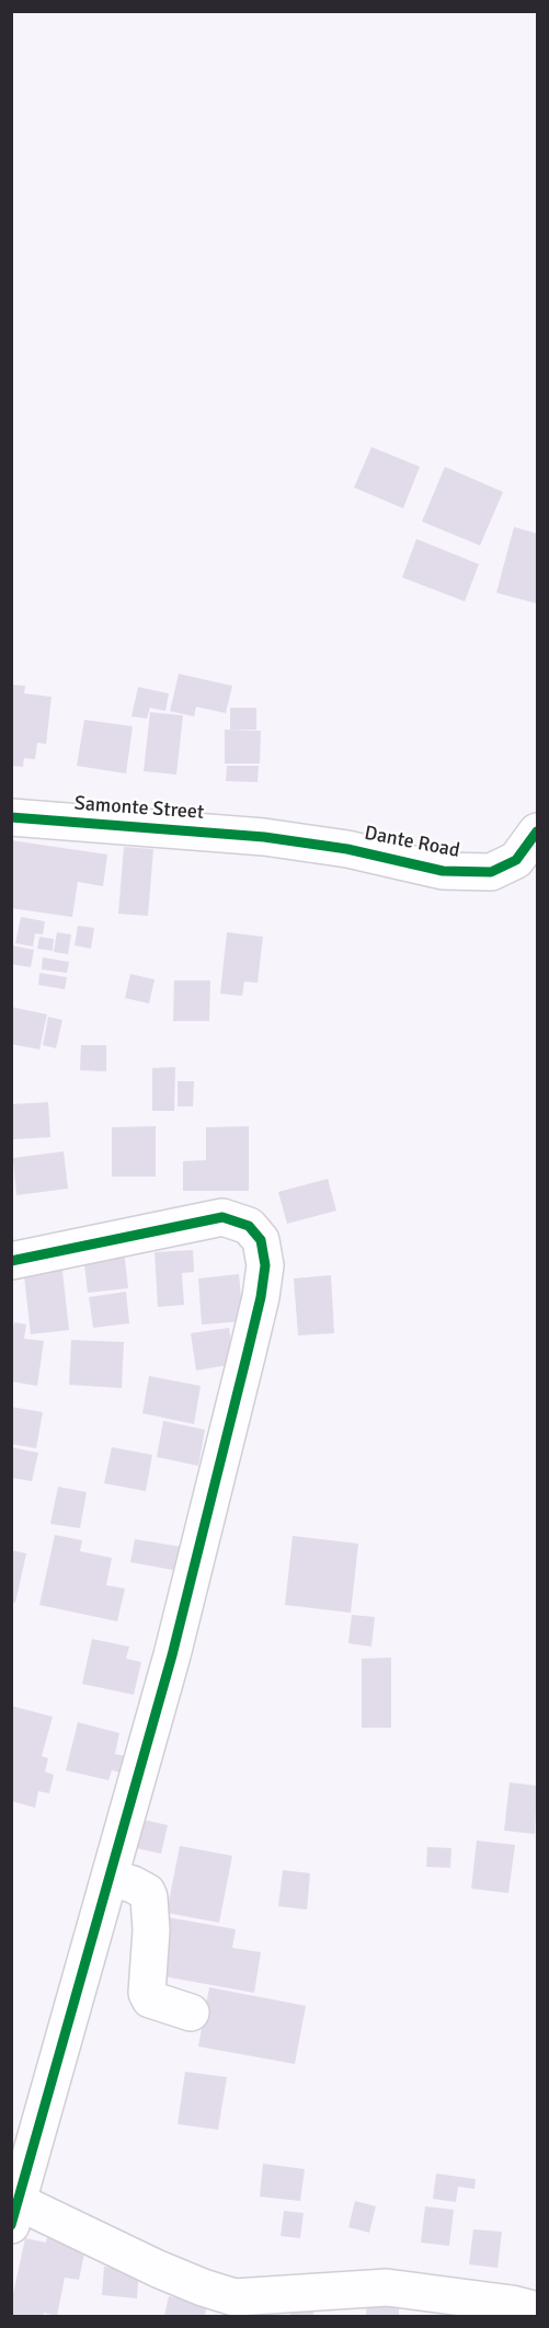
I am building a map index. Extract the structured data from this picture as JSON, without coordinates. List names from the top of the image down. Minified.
{"streets":{"street":["Samonte Street","Dante Road"]},"crossings":[["Samonte Street","Dante Road"]]}
